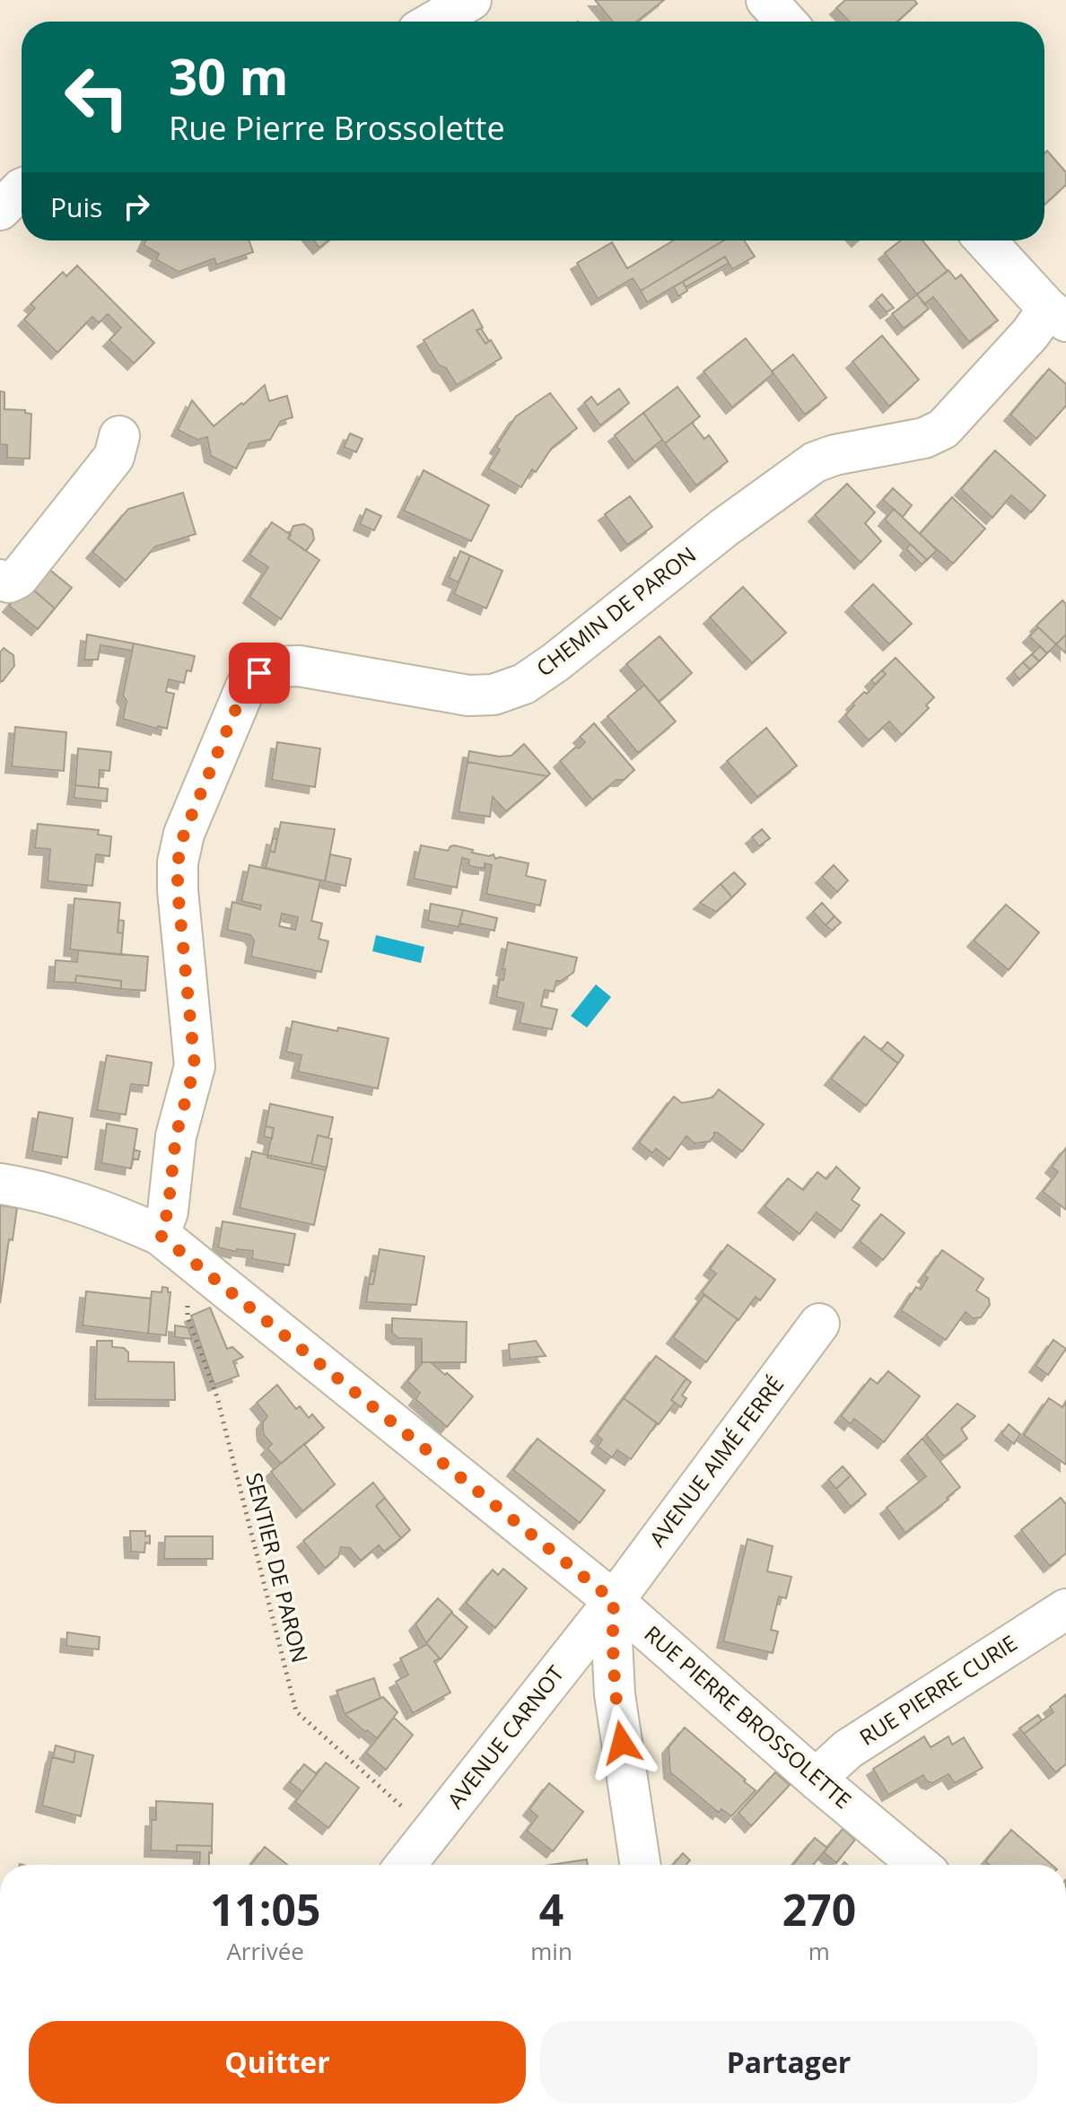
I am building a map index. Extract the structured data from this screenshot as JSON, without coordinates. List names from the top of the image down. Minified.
{"streets":{"street":["CHEMIN DE PARON","AVENUE AIMÉ FERRÉ","RUE PIERRE CURIE","RUE PIERRE BROSSOLETTE","AVENUE CARNOT"],"path":["SENTIER DE PARON"]},"crossings":[["CHEMIN DE PARON","SENTIER DE PARON"],["CHEMIN DE PARON","RUE PIERRE BROSSOLETTE"],["AVENUE AIMÉ FERRÉ","RUE PIERRE BROSSOLETTE"],["AVENUE AIMÉ FERRÉ","AVENUE CARNOT"],["SENTIER DE PARON","RUE PIERRE BROSSOLETTE"],["SENTIER DE PARON","AVENUE CARNOT"],["RUE PIERRE CURIE","RUE PIERRE BROSSOLETTE"],["RUE PIERRE BROSSOLETTE","AVENUE CARNOT"]],"page":{"turn":["30 m","Rue Pierre Brossolette"],"then":"Puis","eta":["11:05","Arrivée","4","min","270","m"],"buttons":["Quitter","Partager"]}}
